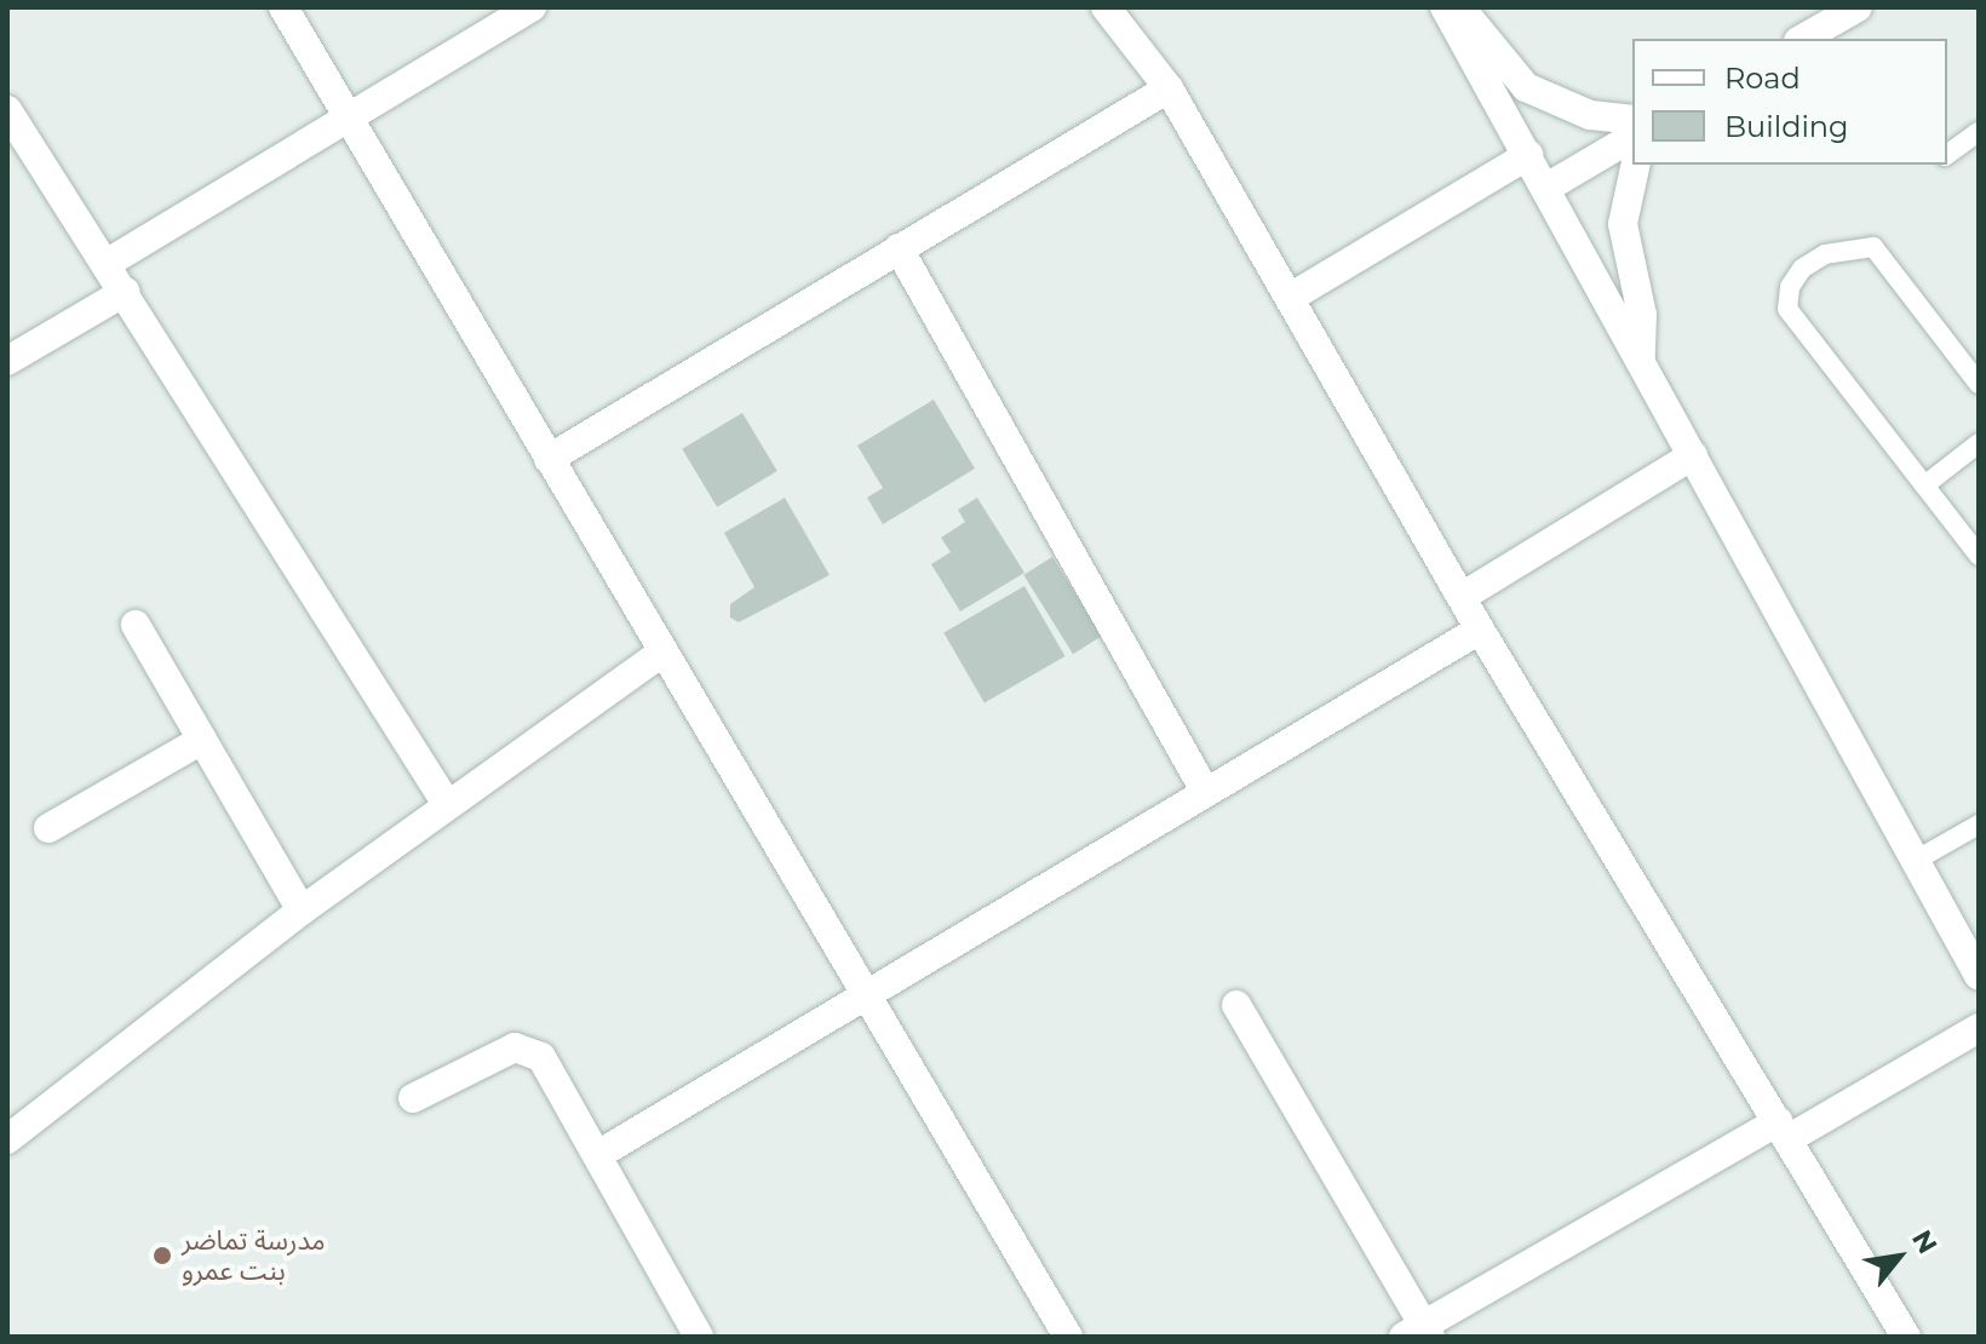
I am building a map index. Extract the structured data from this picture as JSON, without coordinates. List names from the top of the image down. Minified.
{"places":["مدرسة تماضر بنت عمرو"],"legend":["Road","Building"],"north":"top right"}
